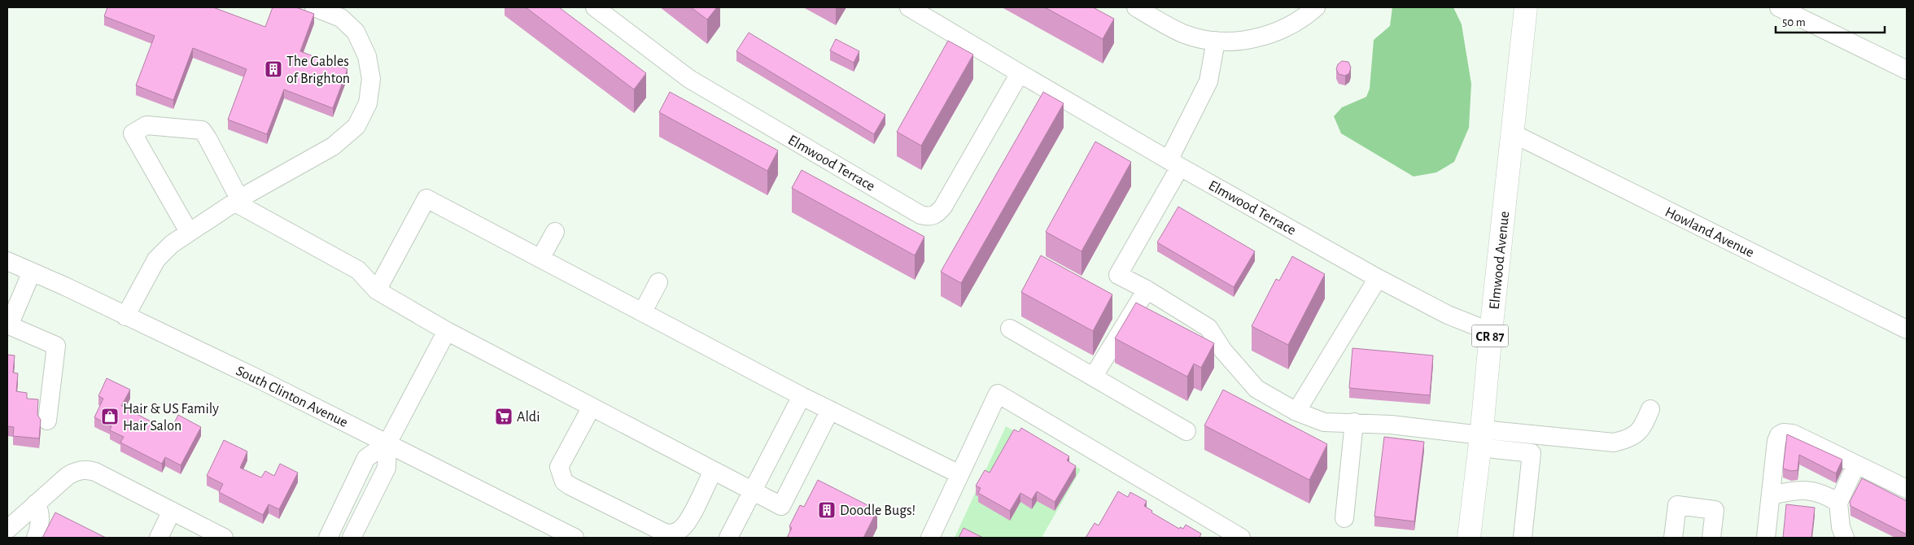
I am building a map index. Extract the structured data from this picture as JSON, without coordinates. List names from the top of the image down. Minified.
{"streets":{"main road":["Elmwood Avenue","CR 87"],"street":["Elmwood Terrace","Howland Avenue","South Clinton Avenue"]},"crossings":[["Elmwood Terrace","Elmwood Avenue"],["Howland Avenue","Elmwood Avenue"]],"places":{"building":["The Gables of Brighton","Doodle Bugs!"],"shop":["Hair & US Family Hair Salon"],"supermarket":["Aldi"]},"scale_bar":"50 m"}
